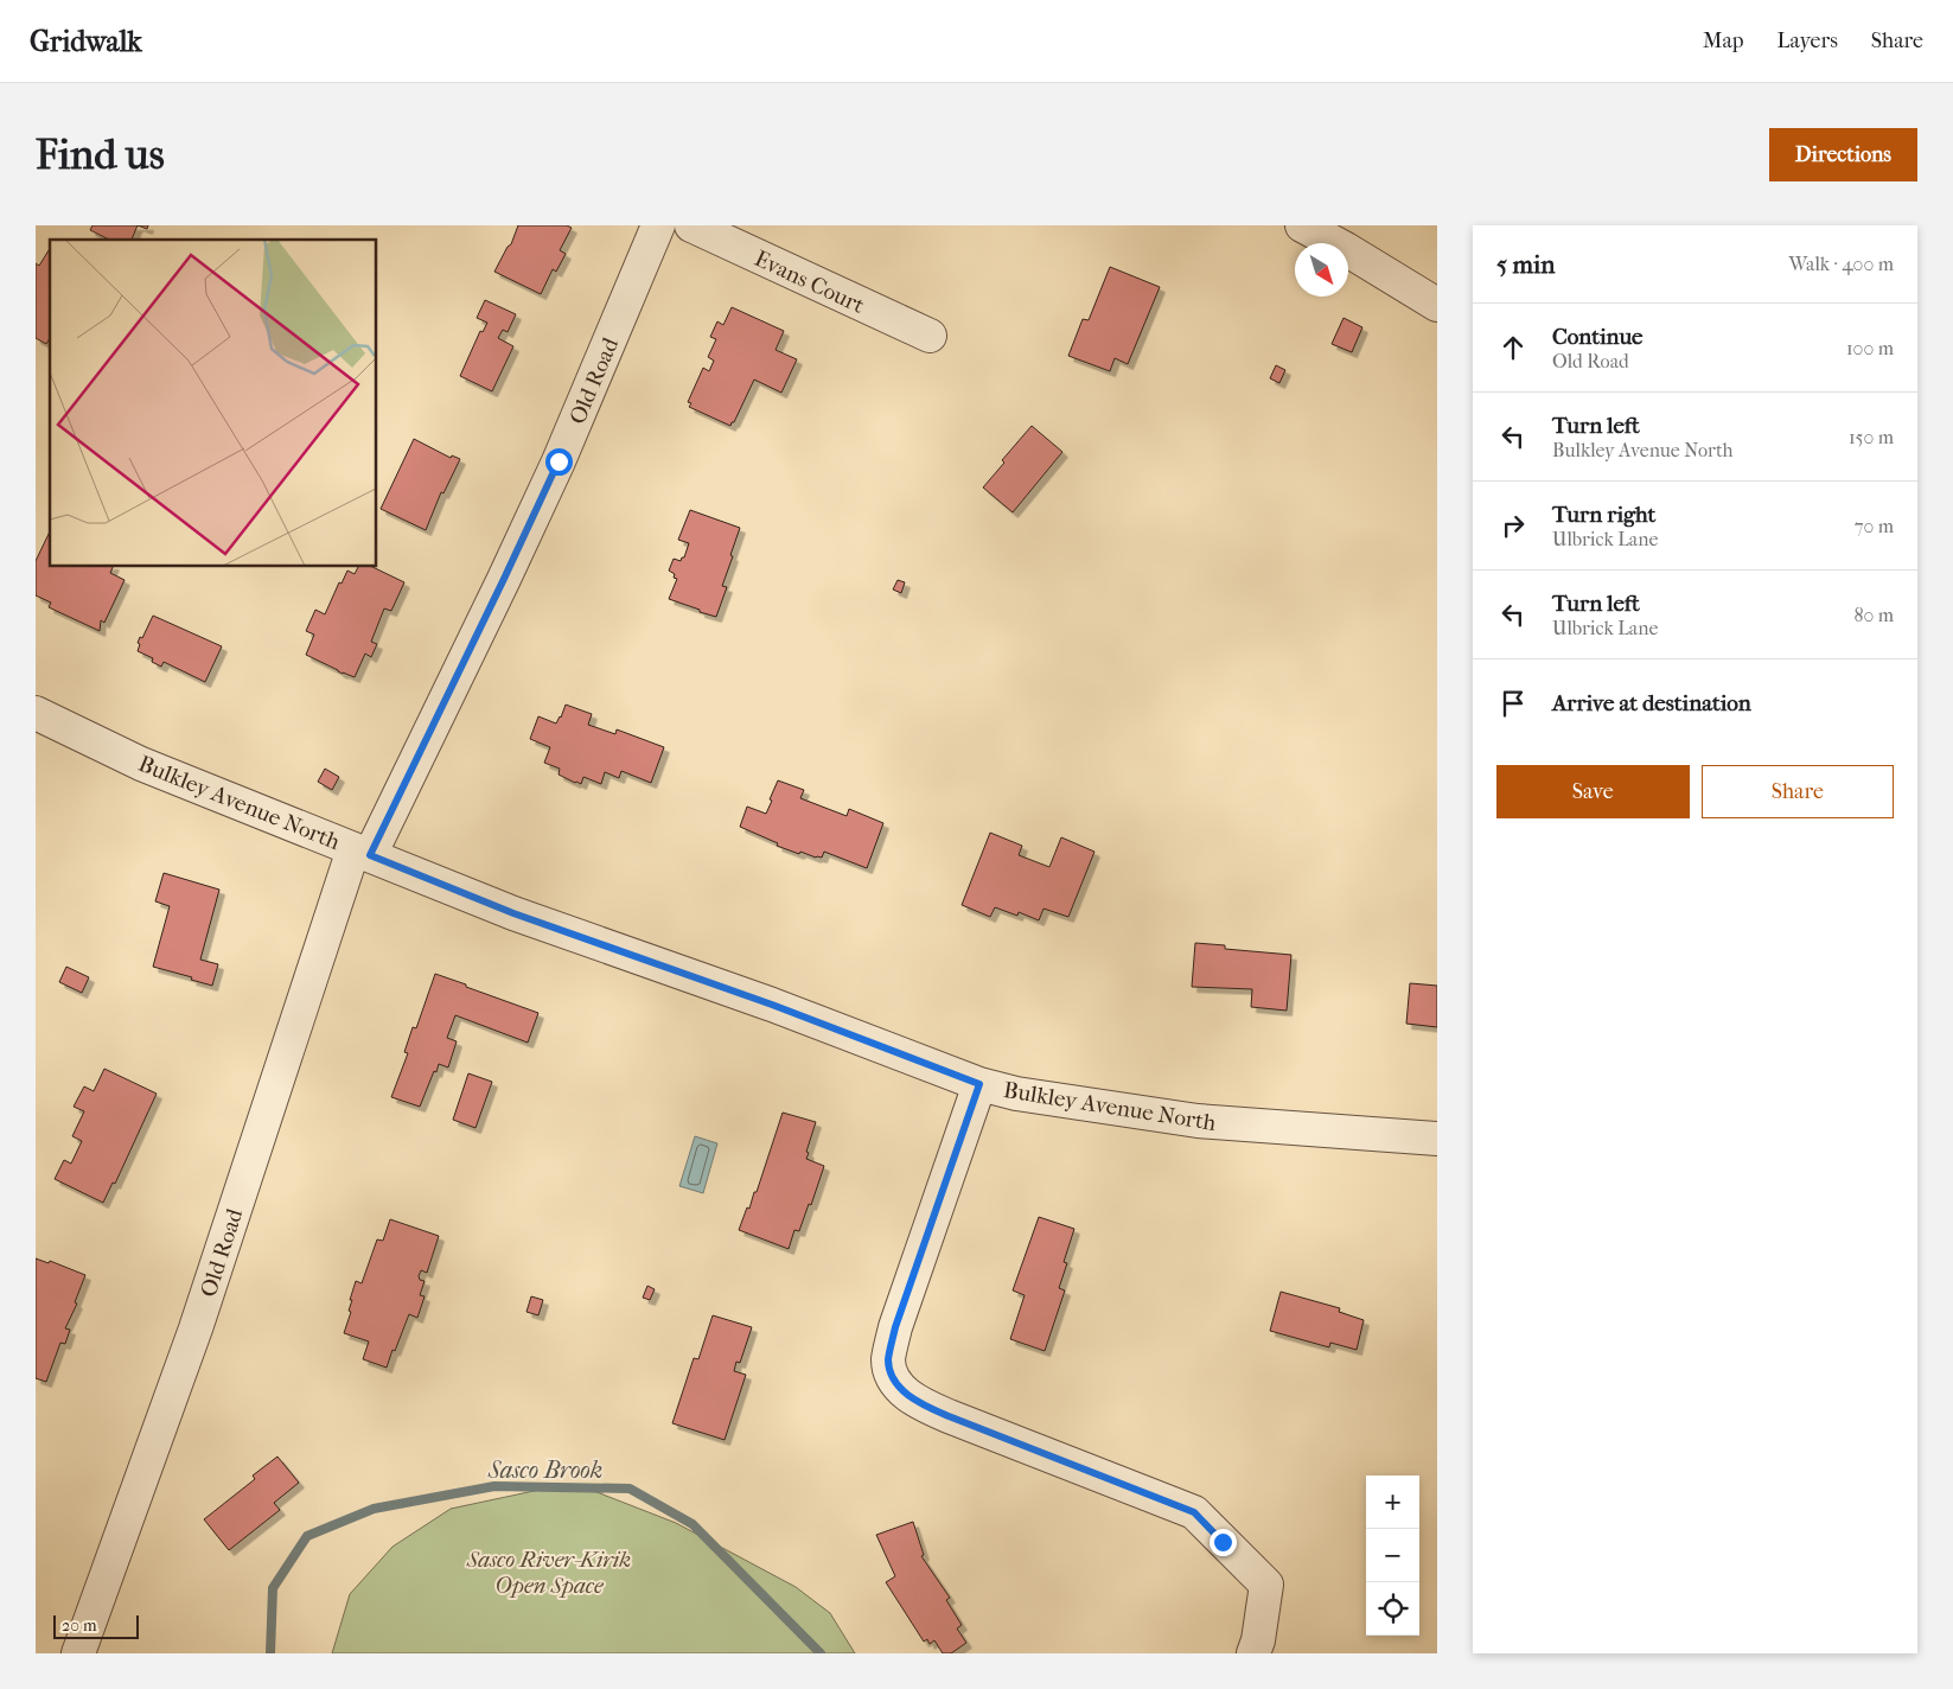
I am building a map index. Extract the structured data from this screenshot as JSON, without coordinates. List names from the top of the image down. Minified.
{"streets":{"street":["Evans Court","Old Road","Bulkley Avenue North"]},"crossings":[["Old Road","Bulkley Avenue North"]],"water":["Sasco Brook"],"parks":["Sasco River-Kirik Open Space"],"scale_bar":"20 m","north":"bottom right","page":{"header":"Gridwalk","nav":["Map","Layers","Share"],"buttons":["Directions",["Save","Share"]],"title":"Find us","heading":["5 min","Walk · 400 m"],"list":[["Continue","Old Road","100 m"],["Turn left","Bulkley Avenue North","150 m"],["Turn right","Ulbrick Lane","70 m"],["Turn left","Ulbrick Lane","80 m"],"Arrive at destination"],"map_buttons":["+","−"],"scale":"20 m"}}
